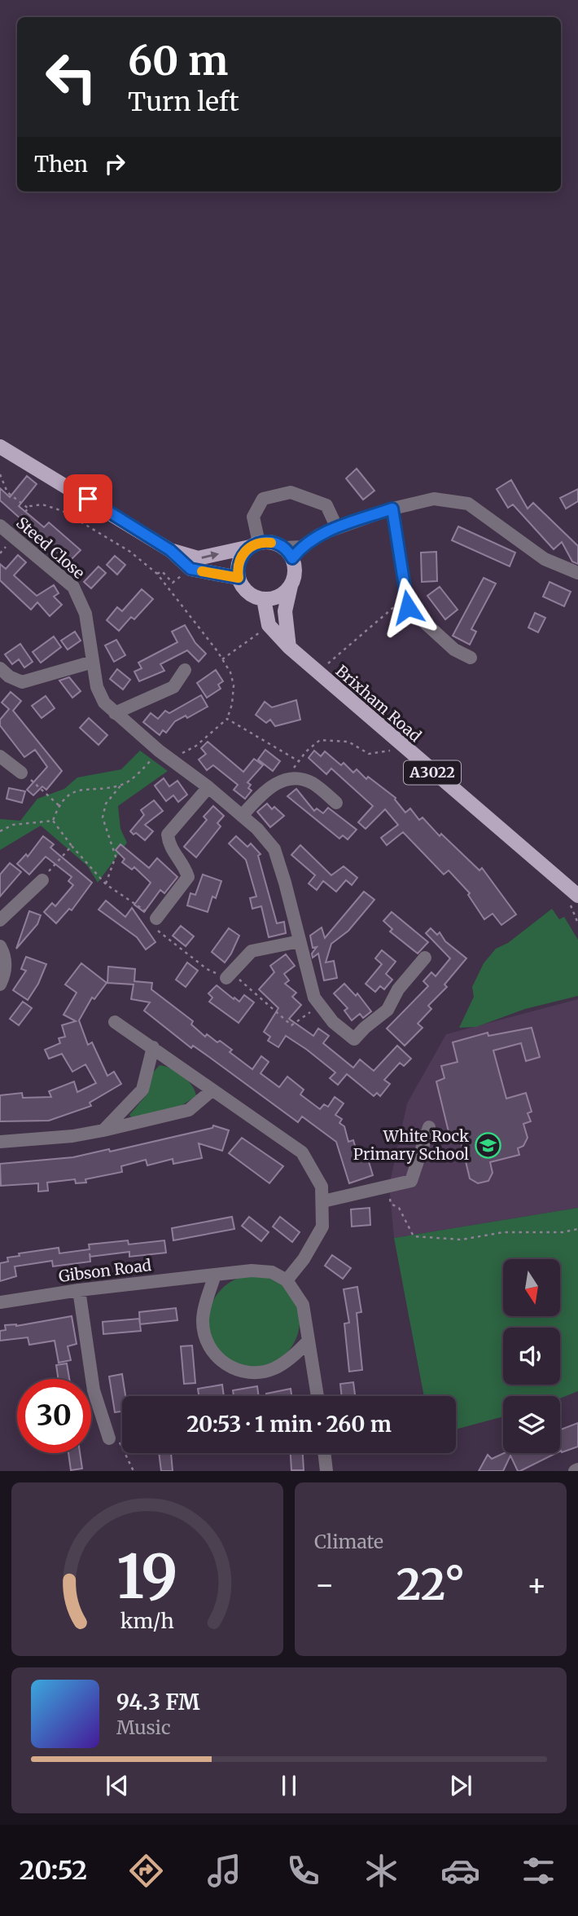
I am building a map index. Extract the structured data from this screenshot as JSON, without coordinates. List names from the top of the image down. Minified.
{"streets":{"main road":["Brixham Road","A3022"],"street":["Steed Close","Gibson Road"]},"places":{"school or university":["White Rock Primary School"]},"north":"bottom","page":{"turn":["60 m","Turn left"],"then":"Then","limit":"30","trip":"20:53 · 1 min · 260 m","tile":"Climate","heat":["−","22°","+"],"song":["94.3 FM","Music"],"tabs":"20:52","gauge":["19","km/h"]}}
